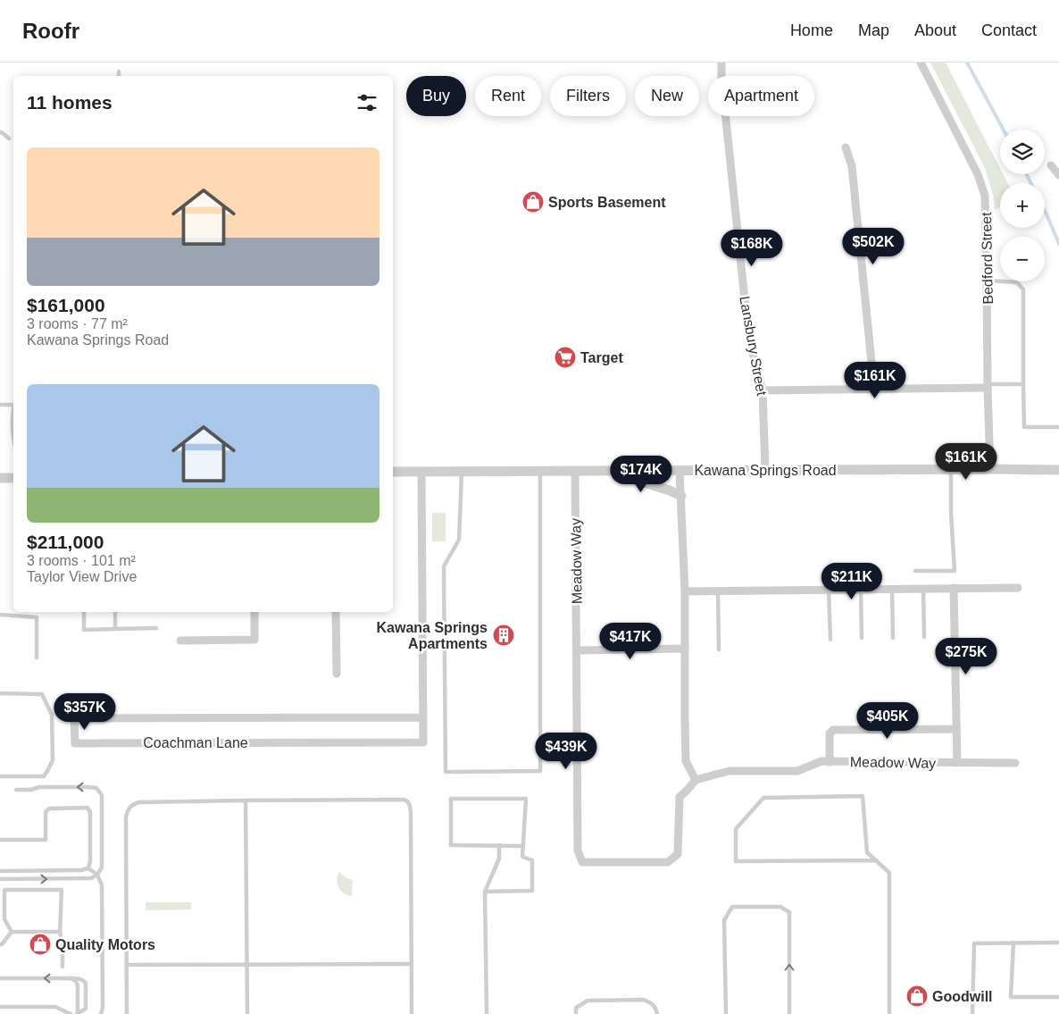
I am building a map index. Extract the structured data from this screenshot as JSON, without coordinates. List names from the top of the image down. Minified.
{"streets":{"street":["Bedford Street","Lansbury Street","Kawana Springs Road","Meadow Way","Coachman Lane"]},"crossings":[["Bedford Street","Kawana Springs Road"],["Lansbury Street","Kawana Springs Road"],["Kawana Springs Road","Meadow Way"],["Kawana Springs Road","Coachman Lane"]],"places":{"shop":["Sports Basement","Quality Motors","Goodwill"],"supermarket":["Target"],"building":["Kawana Springs Apartments"]},"page":{"header":"Roofr","nav":["Home","Map","About","Contact"],"chip":["Buy","Rent","Filters","New","Apartment"],"heading":"11 homes","map_buttons":["+","−"],"list":[{"name":"$161,000","note":"3 rooms · 77 m² · Kawana Springs Road"},{"name":"$211,000","note":"3 rooms · 101 m² · Taylor View Drive"}],"price":["$502K","$168K","$161K","$161K","$174K","$211K","$417K","$275K","$357K","$405K","$439K"]}}
